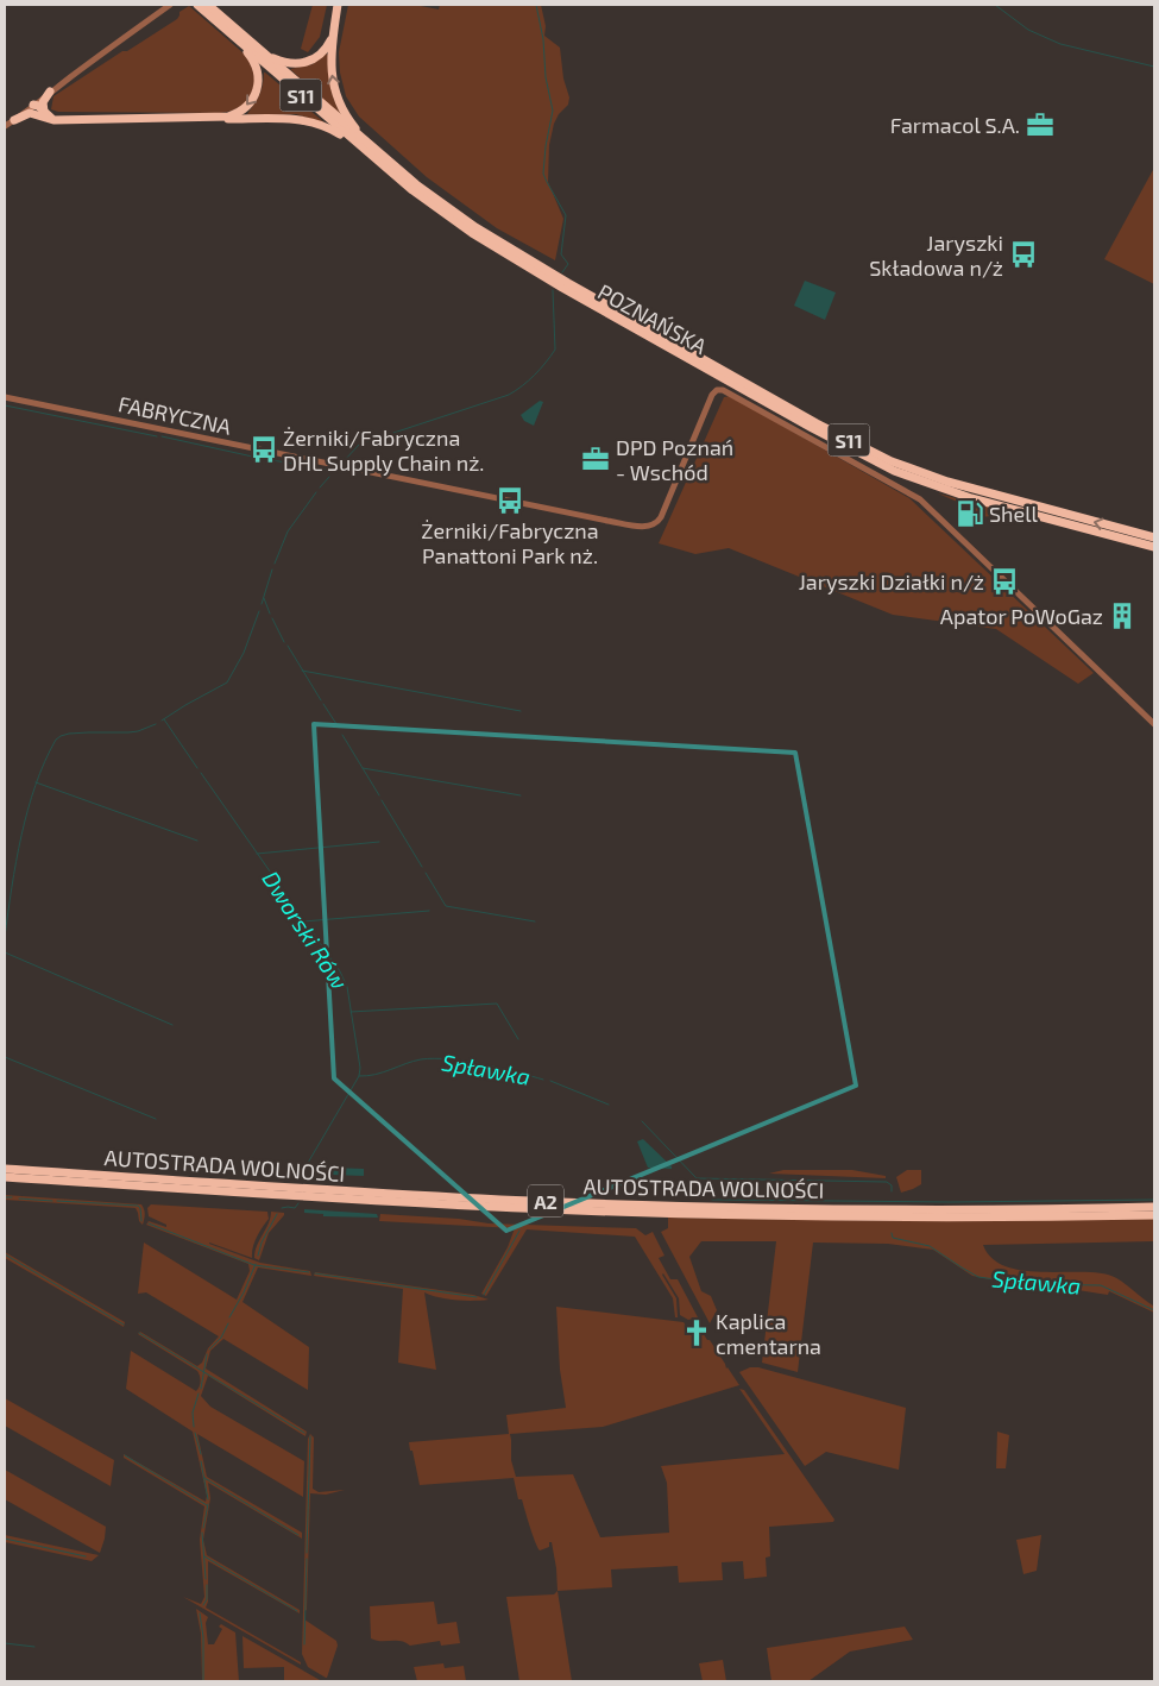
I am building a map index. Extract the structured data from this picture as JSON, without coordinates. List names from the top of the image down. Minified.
{"streets":{"highway":["S11","POZNAŃSKA","AUTOSTRADA WOLNOŚCI","A2"],"street":["FABRYCZNA"]},"water":["Dworski Rów","Spławka"],"places":{"office":["Farmacol S.A.","DPD Poznań - Wschód"],"bus stop":["Jaryszki Składowa n/ż","Żerniki/Fabryczna DHL Supply Chain nż.","Żerniki/Fabryczna Panattoni Park nż.","Jaryszki Działki n/ż"],"fuel station":["Shell"],"building":["Apator PoWoGaz"],"church":["Kaplica cmentarna"]}}
